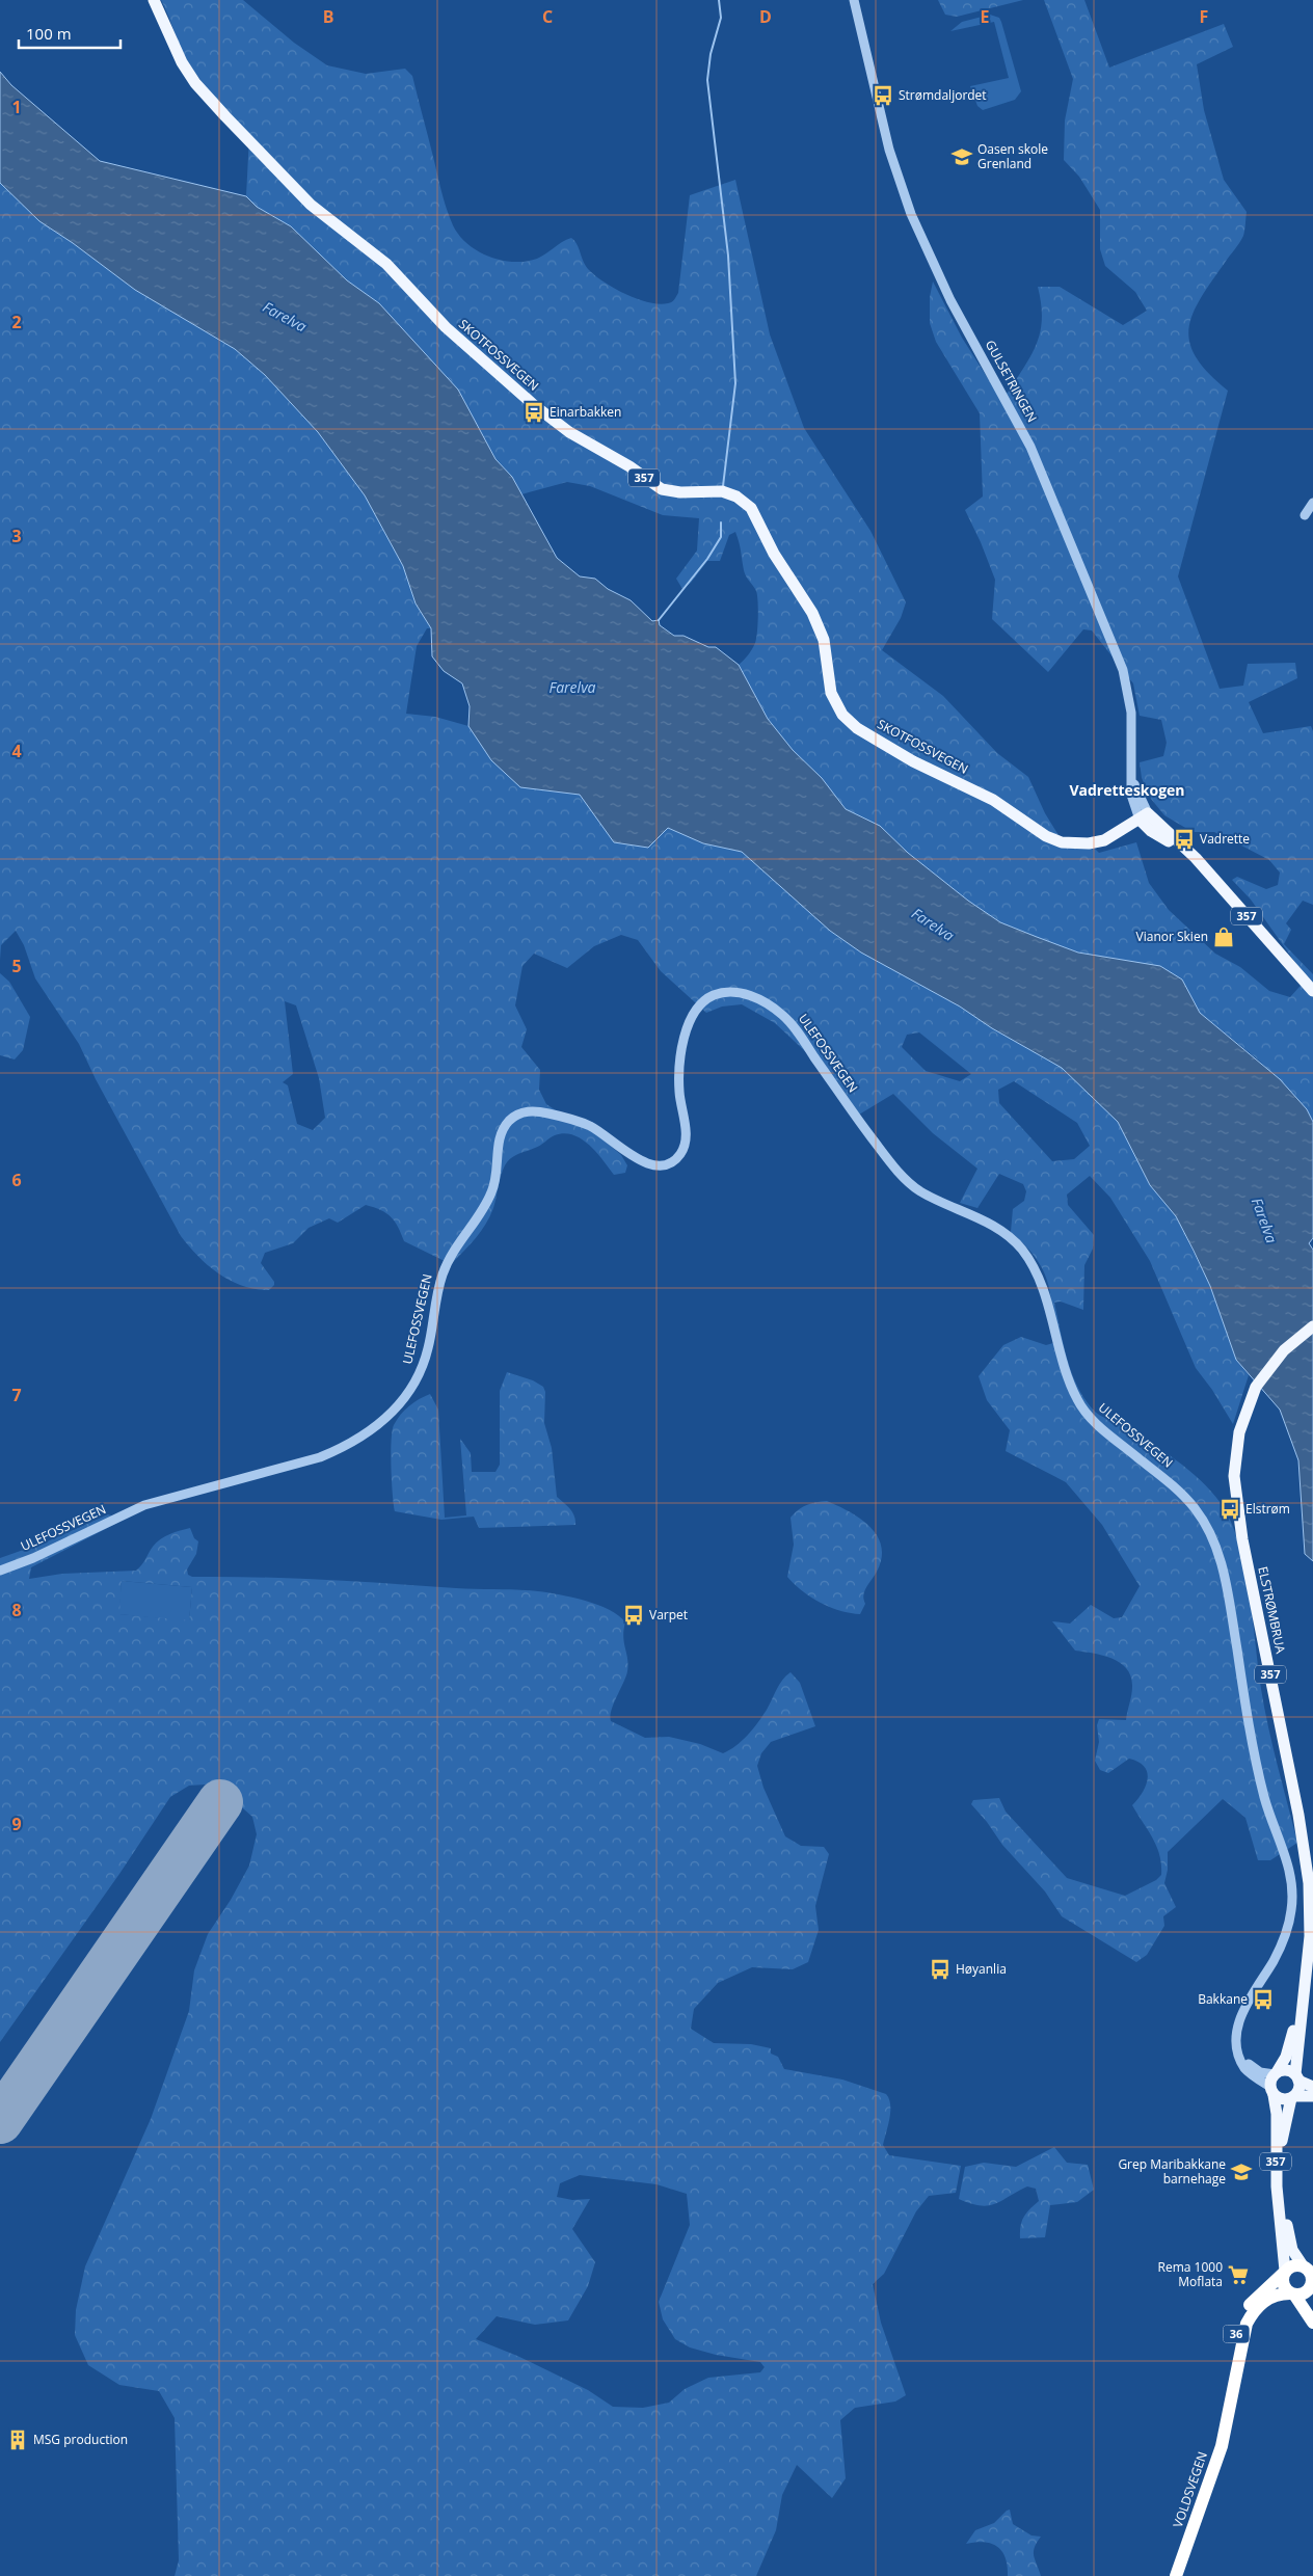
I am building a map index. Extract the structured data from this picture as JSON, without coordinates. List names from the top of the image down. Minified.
{"streets":{"highway":["36","VOLDSVEGEN"],"main road":["SKOTFOSSVEGEN","357","ELSTRØMBRUA"],"street":["GULSETRINGEN","ULEFOSSVEGEN"]},"crossings":[["SKOTFOSSVEGEN","GULSETRINGEN"],["SKOTFOSSVEGEN","357"],["GULSETRINGEN","357"],["357","ELSTRØMBRUA"],["357","36"],["357","VOLDSVEGEN"],["36","VOLDSVEGEN"]],"districts":["Vadretteskogen"],"water":["Farelva"],"places":{"bus stop":["Strømdaljordet","Einarbakken","Vadrette","Elstrøm","Varpet","Høyanlia","Bakkane"],"school or university":["Oasen skole Grenland","Grep Maribakkane barnehage"],"shop":["Vianor Skien"],"supermarket":["Rema 1000 Moflata"],"building":["MSG production"]},"scale_bar":"100 m","grid":{"columns":["B","C","D","E","F"],"rows":["1","2","3","4","5","6","7","8","9"]}}
